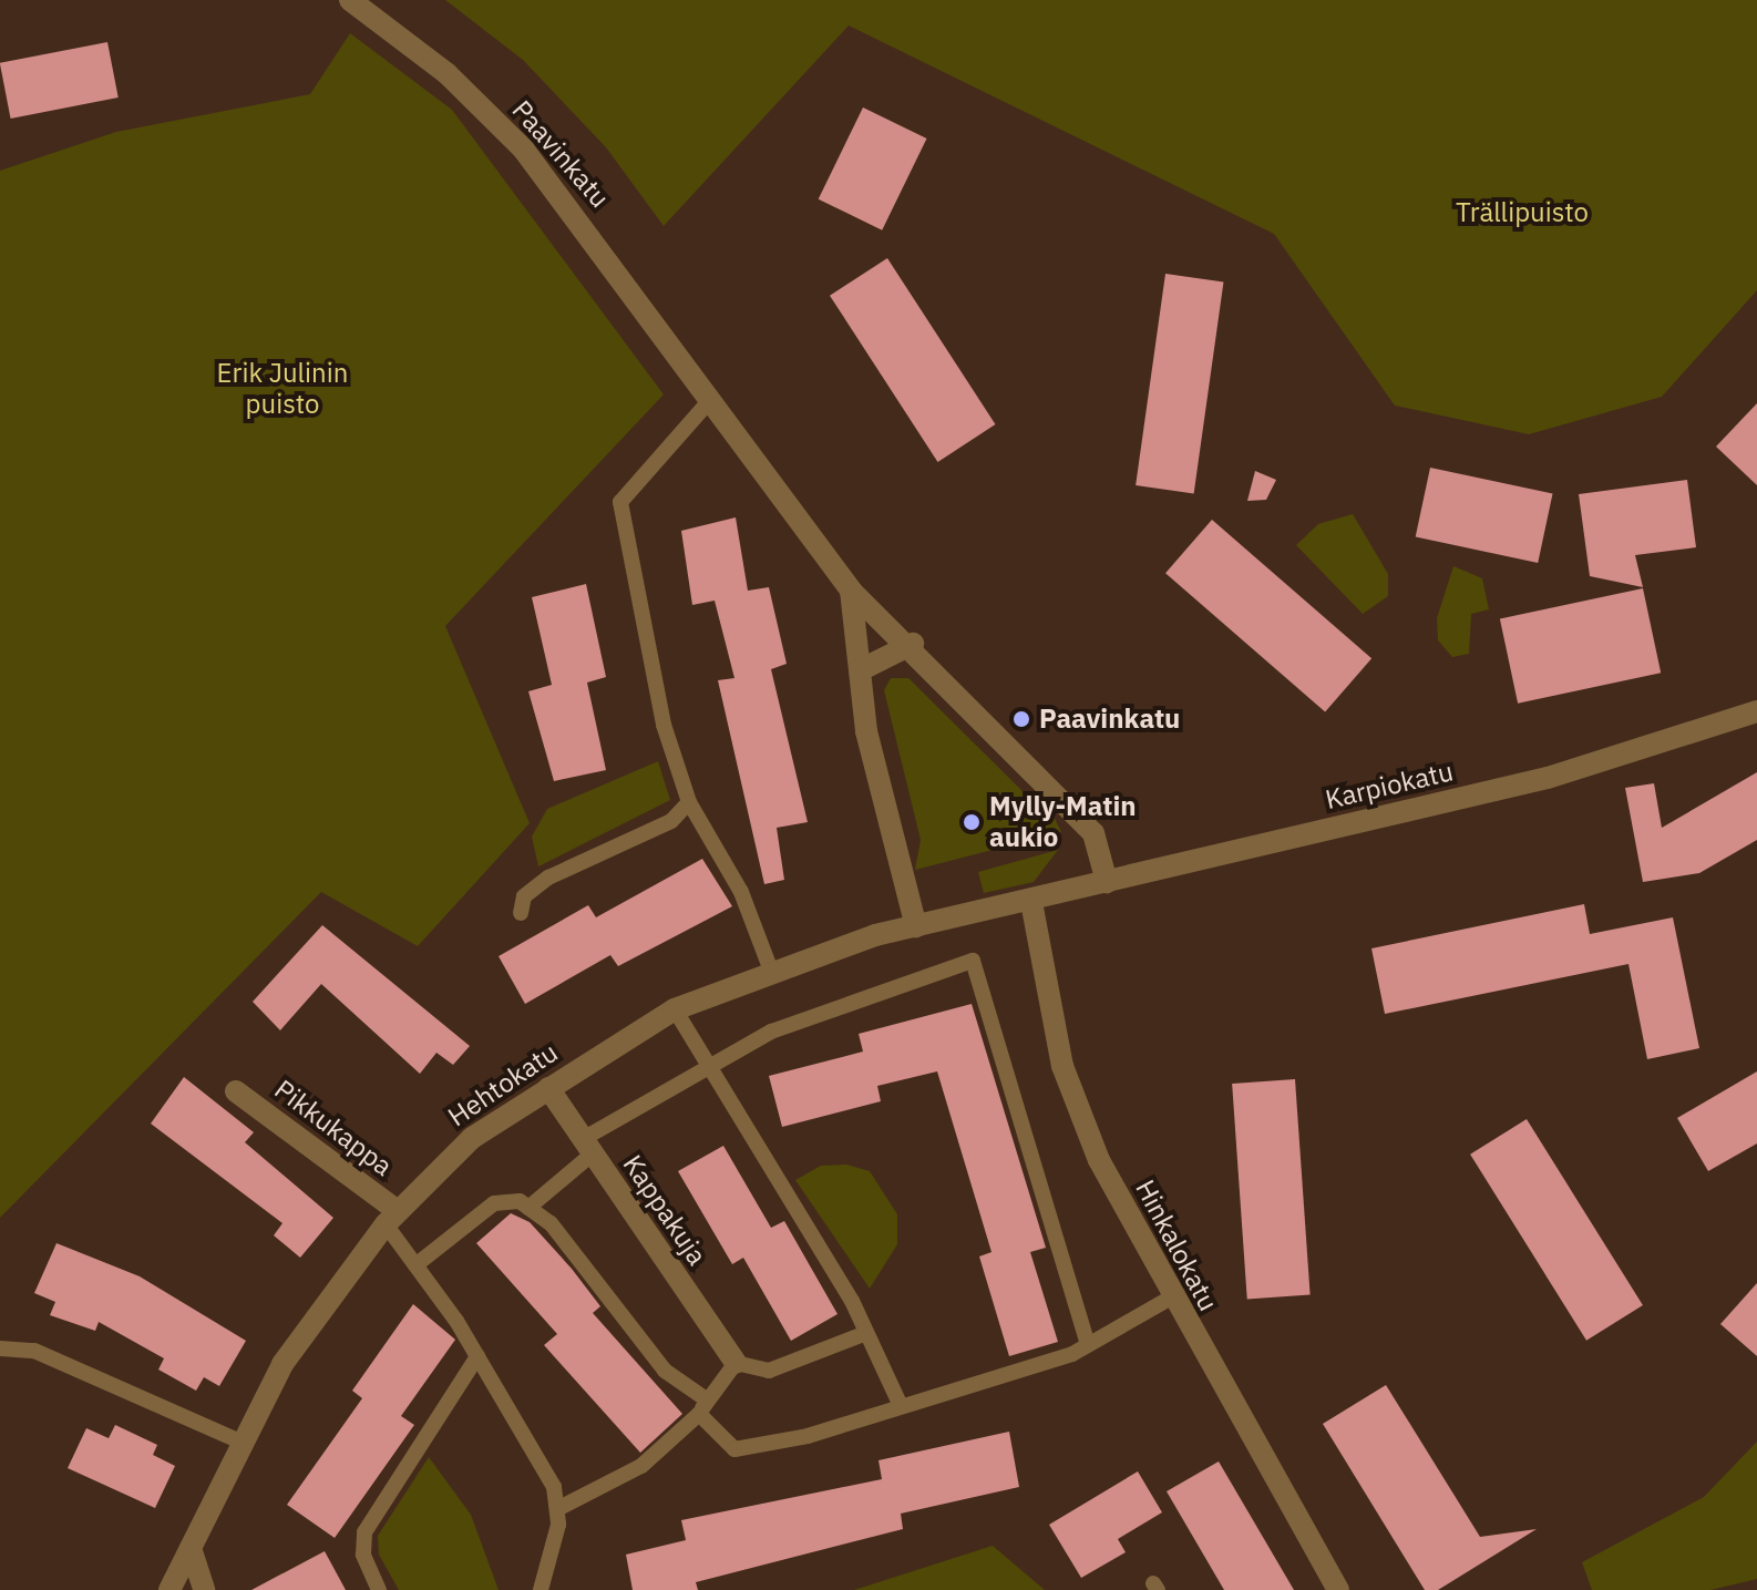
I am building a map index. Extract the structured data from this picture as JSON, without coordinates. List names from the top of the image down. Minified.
{"streets":{"street":["Paavinkatu","Karpiokatu","Hehtokatu","Pikkukappa","Kappakuja","Hinkalokatu"]},"crossings":[["Paavinkatu","Karpiokatu"],["Paavinkatu","Hehtokatu"],["Karpiokatu","Hehtokatu"],["Karpiokatu","Hinkalokatu"],["Hehtokatu","Pikkukappa"],["Hehtokatu","Kappakuja"],["Hehtokatu","Hinkalokatu"]],"parks":["Trällipuisto","Erik Julinin puisto"],"places":["Paavinkatu","Mylly-Matin aukio"]}
